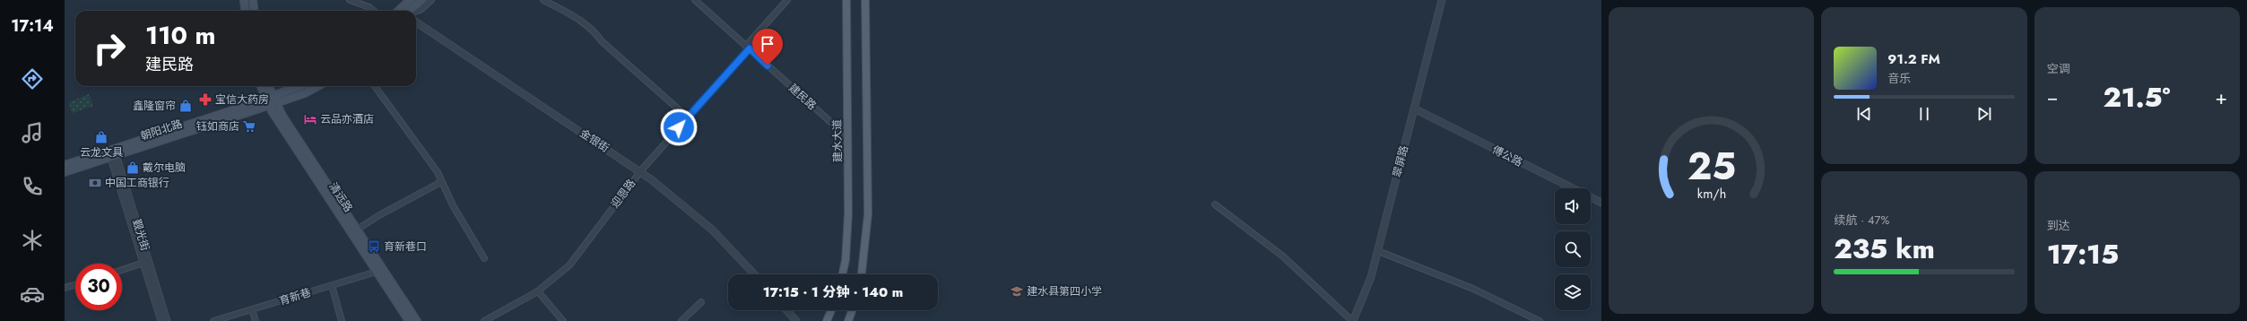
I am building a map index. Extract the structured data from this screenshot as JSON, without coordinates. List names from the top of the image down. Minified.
{"streets":{"main road":["朝阳北路","建水大道","清远路"],"street":["建民路","金银街","傅公路","翠屏路","迎恩路","觐光街","育新巷"]},"crossings":[["建民路","建水大道"],["建民路","迎恩路"],["朝阳北路","清远路"],["朝阳北路","觐光街"],["金银街","迎恩路"],["傅公路","翠屏路"],["清远路","育新巷"]],"places":{"pharmacy":["宝信大药房"],"shop":["鑫隆窗帘","云龙文具","戴尔电脑"],"hotel":["云品亦酒店"],"supermarket":["钰如商店"],"bank":["中国工商银行"],"bus stop":["育新巷口"],"school or university":["建水县第四小学"]},"page":{"tabs":"17:14","tile":["空调",["续航 · 47%","235 km"],["到达","17:15"]],"turn":["110 m","建民路"],"song":["91.2 FM","音乐"],"heat":["−","21.5°","+"],"limit":"30","trip":"17:15 · 1 分钟 · 140 m","gauge":["25","km/h"]}}
